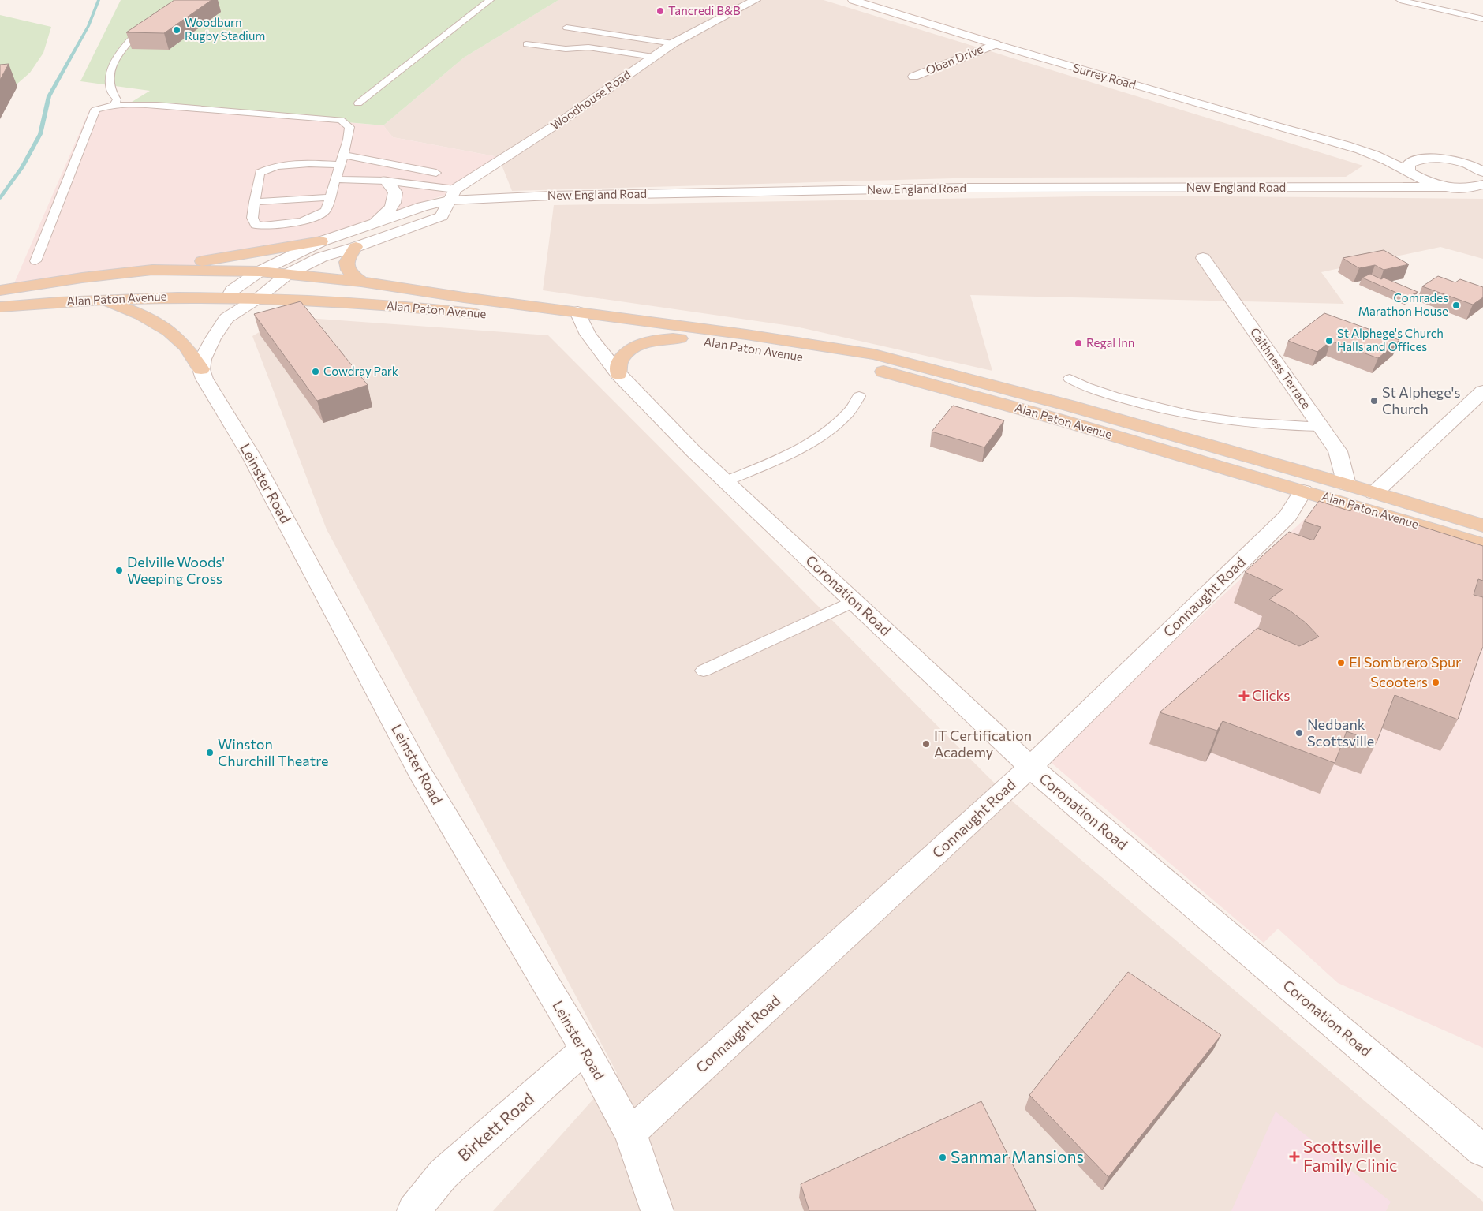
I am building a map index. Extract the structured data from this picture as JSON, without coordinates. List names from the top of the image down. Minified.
{"streets":{"main road":["Alan Paton Avenue"],"street":["Oban Drive","Surrey Road","Woodhouse Road","New England Road","Caithness Terrace","Leinster Road","Coronation Road","Connaught Road","Birkett Road"]},"crossings":[["Oban Drive","Surrey Road"],["Surrey Road","New England Road"],["Woodhouse Road","New England Road"],["New England Road","Alan Paton Avenue"],["Alan Paton Avenue","Caithness Terrace"],["Alan Paton Avenue","Coronation Road"],["Alan Paton Avenue","Connaught Road"],["Leinster Road","Connaught Road"],["Leinster Road","Birkett Road"],["Coronation Road","Connaught Road"]],"places":{"other":["Tancredi B&B","Woodburn Rugby Stadium","Comrades Marathon House","St Alphege's Church Halls and Offices","Regal Inn","Cowdray Park","St Alphege's Church","Delville Woods' Weeping Cross","El Sombrero Spur","Scooters","Nedbank Scottsville","IT Certification Academy","Winston Churchill Theatre","Sanmar Mansions"],"health":["Clicks","Scottsville Family Clinic"]}}
